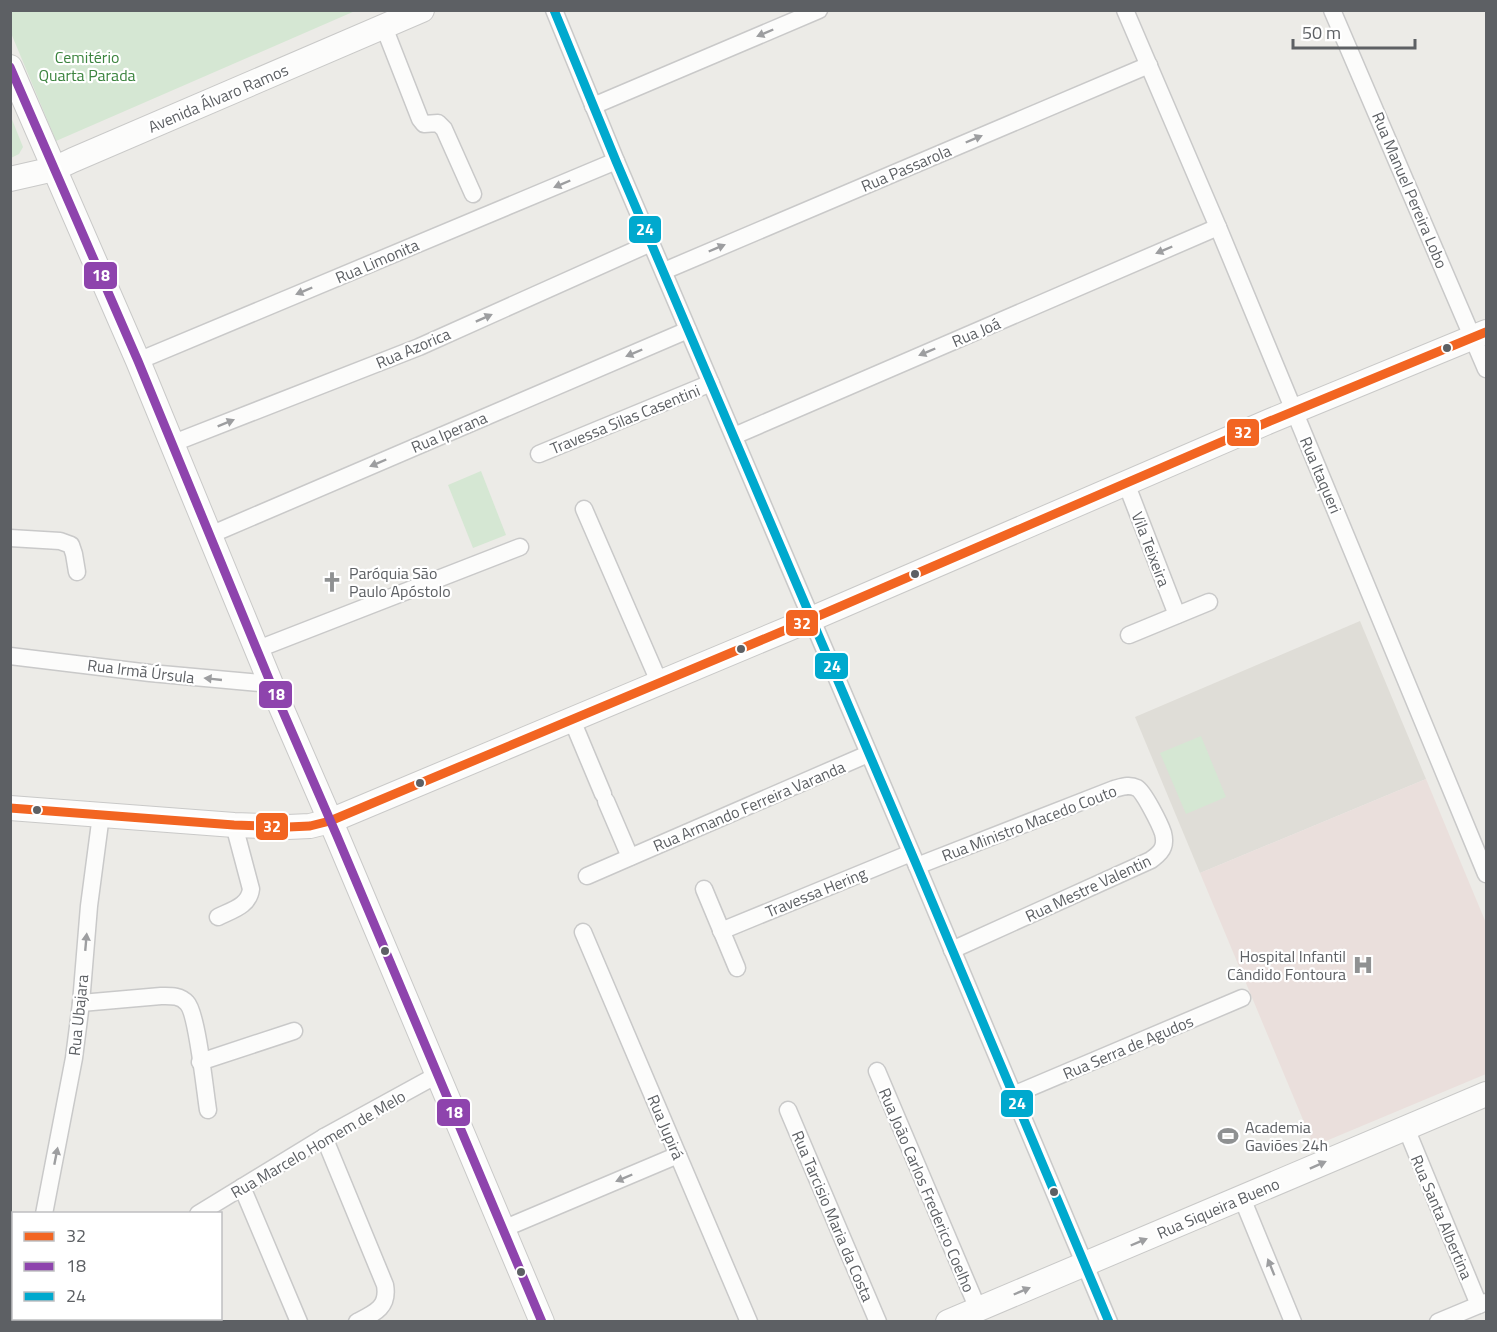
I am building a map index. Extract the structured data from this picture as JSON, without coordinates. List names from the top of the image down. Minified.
{"streets":{"main road":["Avenida Álvaro Ramos","Rua Siqueira Bueno"],"street":["Rua Passarola","Rua Manuel Pereira Lobo","Rua Limonita","Rua Joá","Rua Azorica","Travessa Silas Casentini","Rua Iperana","Rua Itaqueri","Vila Teixeira","Rua Irmã Úrsula","Rua Armando Ferreira Varanda","Rua Ministro Macedo Couto","Rua Mestre Valentin","Travessa Hering","Rua Ubajara","Rua Serra de Agudos","Rua Jupirá","Rua Marcelo Homem de Melo","Rua João Carlos Frederico Coelho","Rua Tarcisio Maria da Costa","Rua Santa Albertina"]},"crossings":[["Rua Passarola","Rua Itaqueri"],["Rua Joá","Rua Itaqueri"],["Rua Ministro Macedo Couto","Rua Mestre Valentin"],["Rua Ministro Macedo Couto","Travessa Hering"],["Rua João Carlos Frederico Coelho","Rua Siqueira Bueno"],["Rua Siqueira Bueno","Rua Santa Albertina"]],"one_way":["Rua Passarola","Rua Limonita","Rua Joá","Rua Azorica","Rua Irmã Úrsula","Rua Ubajara","Rua Siqueira Bueno"],"parks":["Cemitério Quarta Parada"],"places":{"church":["Paróquia São Paulo Apóstolo"],"hospital":["Hospital Infantil Cândido Fontoura"],"sports":["Academia Gaviões 24h"]},"lines":["transit line 24","transit line 18","transit line 32"],"legend":["32","18","24"],"scale_bar":"50 m"}
